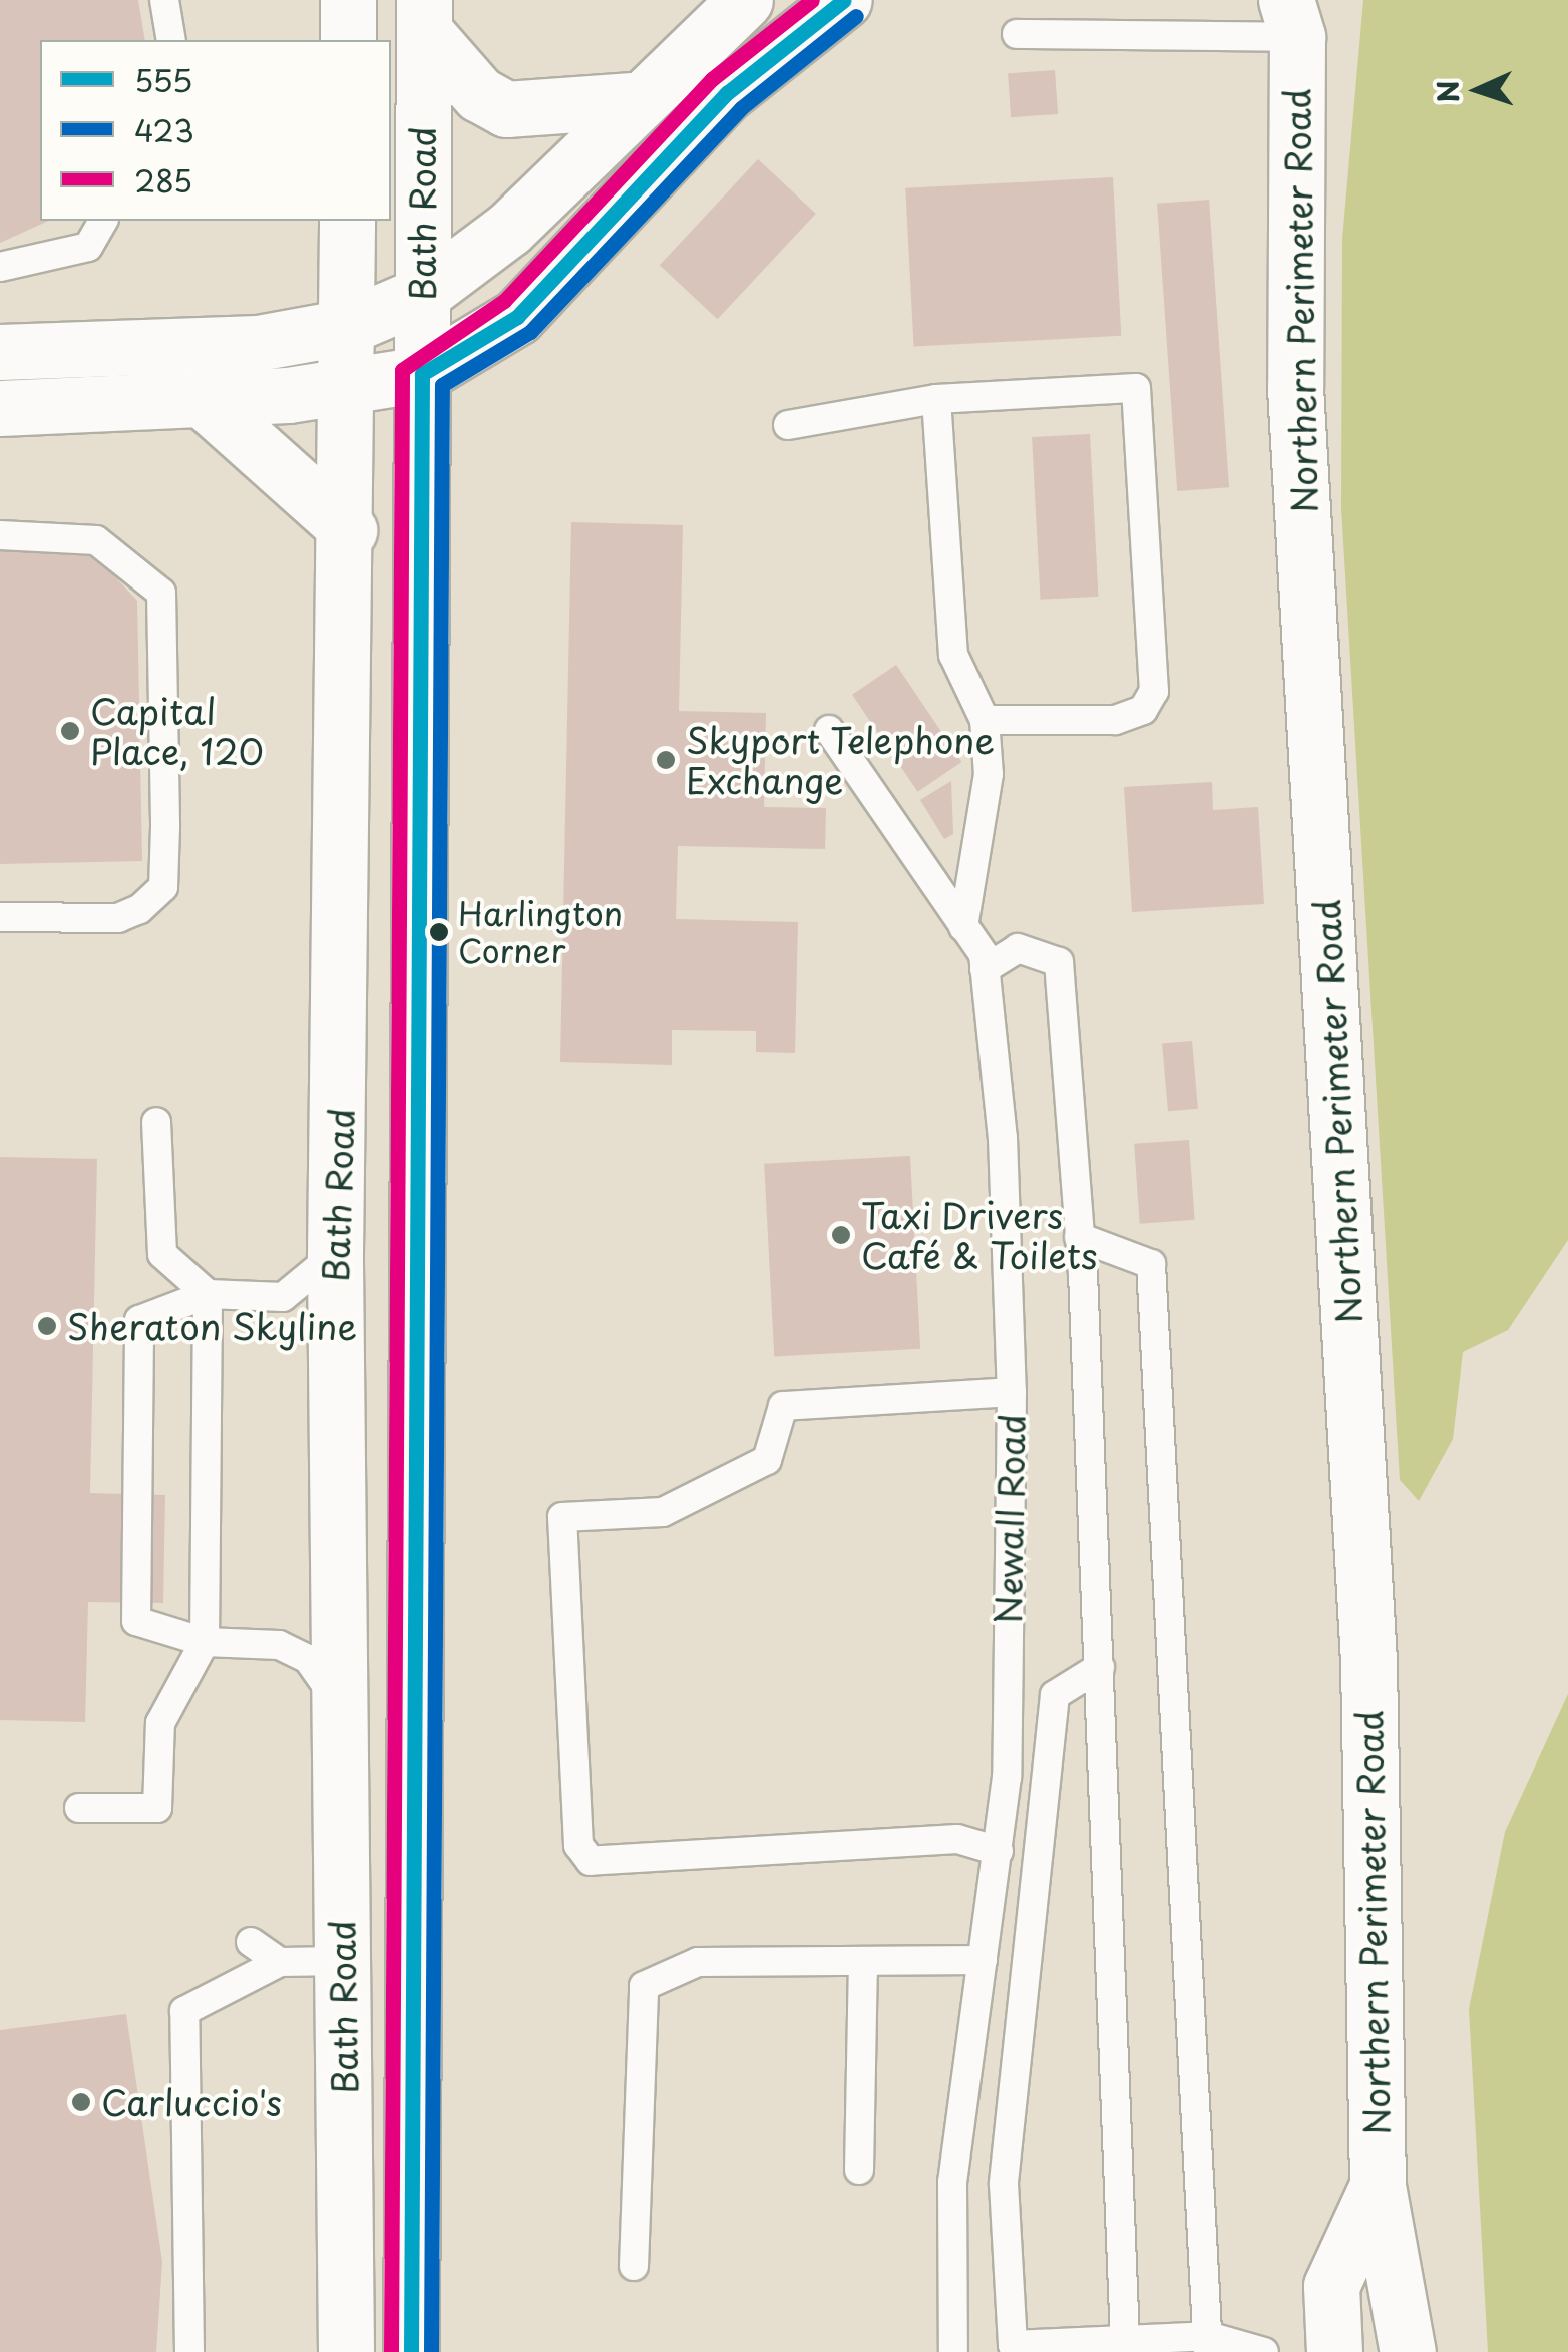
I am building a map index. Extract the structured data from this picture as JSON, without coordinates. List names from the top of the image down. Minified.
{"streets":{"main road":["Bath Road","Northern Perimeter Road"],"lane":["Newall Road"]},"places":["Capital Place, 120","Skyport Telephone Exchange","Harlington Corner","Taxi Drivers Café & Toilets","Sheraton Skyline","Carluccio's"],"lines":["transit line 555","transit line 285","transit line 423"],"legend":["555","423","285"],"north":"left"}
